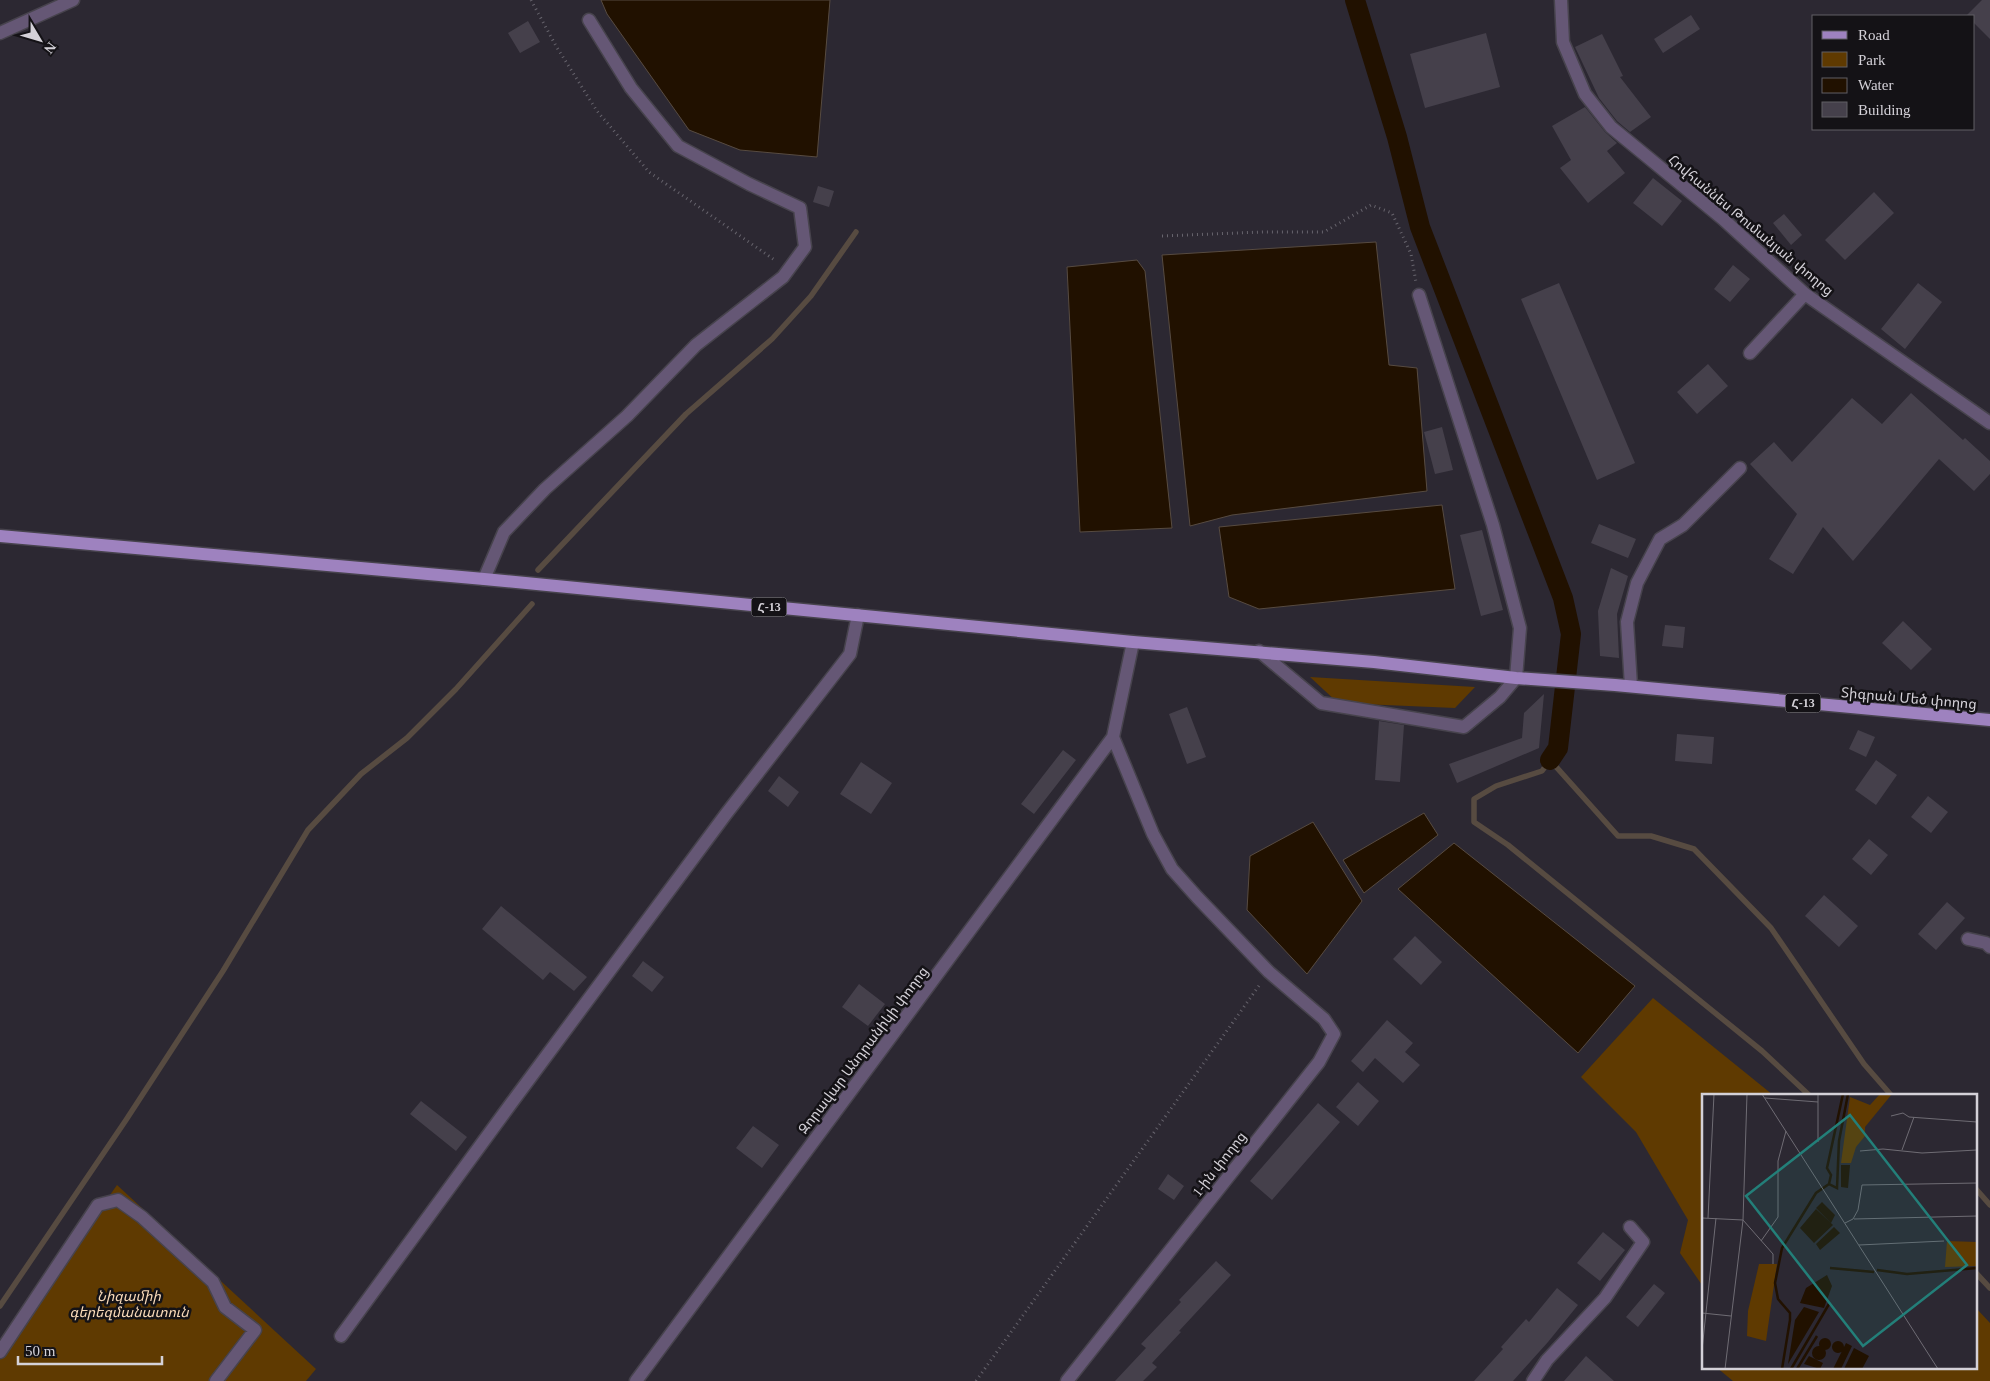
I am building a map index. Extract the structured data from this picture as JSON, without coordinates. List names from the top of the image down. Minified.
{"streets":{"main road":["Հ-13","Տիգրան Մեծ փողոց"],"street":["Հովհաննես Թումանյան փողոց","Զորավար Անդրանիկի փողոց","1-ին փողոց"]},"crossings":[["Հ-13","Տիգրան Մեծ փողոց"]],"parks":["Նիզամիի գերեզմանատուն"],"legend":["Road","Park","Water","Building"],"scale_bar":"50 m","north":"bottom right"}
